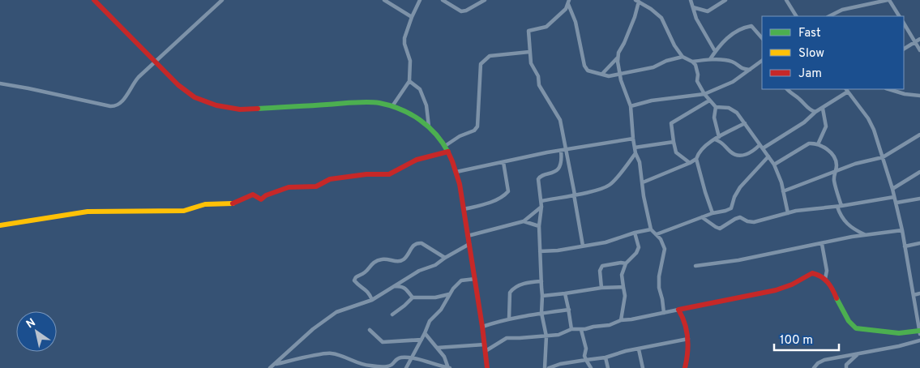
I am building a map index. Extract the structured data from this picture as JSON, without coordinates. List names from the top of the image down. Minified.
{"legend":["Fast","Slow","Jam"],"scale_bar":"100 m","north":"top left"}
